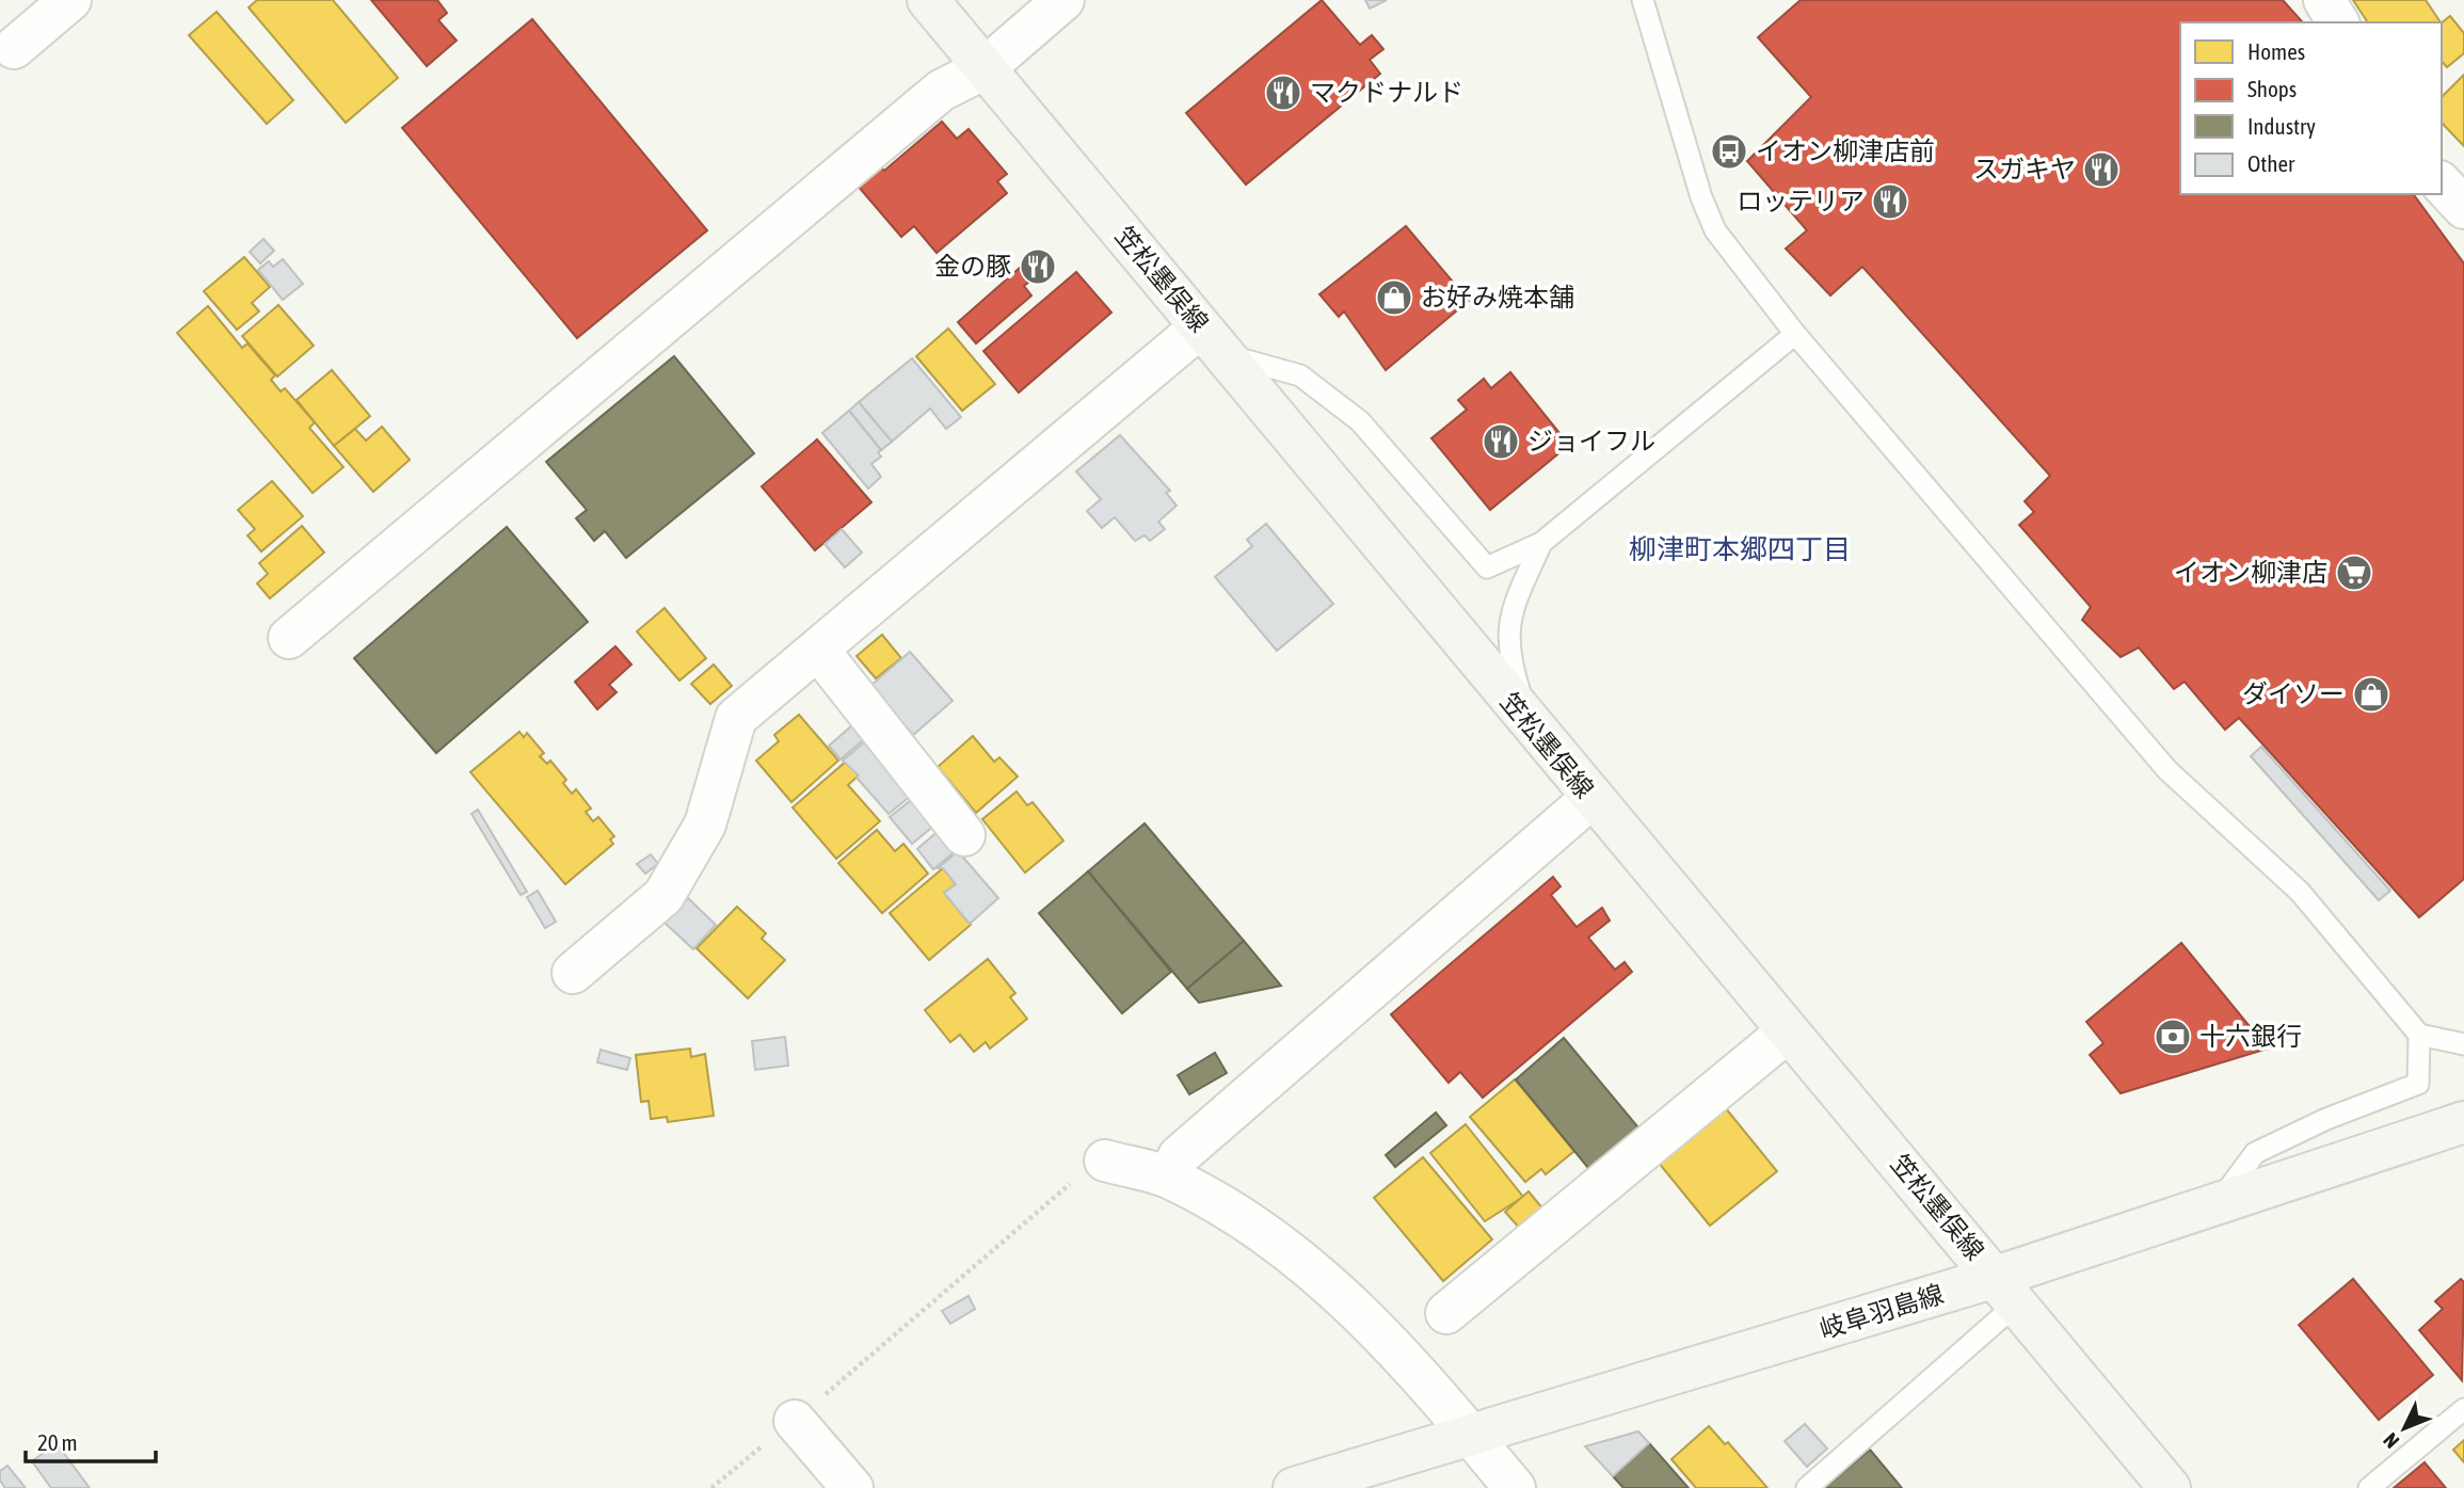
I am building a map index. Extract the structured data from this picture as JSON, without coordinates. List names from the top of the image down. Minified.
{"streets":{"main road":["笠松墨俣線","岐阜羽島線"]},"crossings":[["笠松墨俣線","岐阜羽島線"]],"districts":["柳津町本郷四丁目"],"places":{"restaurant":["マクドナルド","スガキヤ","ロッテリア","金の豚","ジョイフル"],"bus stop":["イオン柳津店前"],"shop":["お好み焼本舗","ダイソー"],"supermarket":["イオン柳津店"],"bank":["十六銀行"]},"legend":["Homes","Shops","Industry","Other"],"scale_bar":"20 m","north":"bottom left"}
